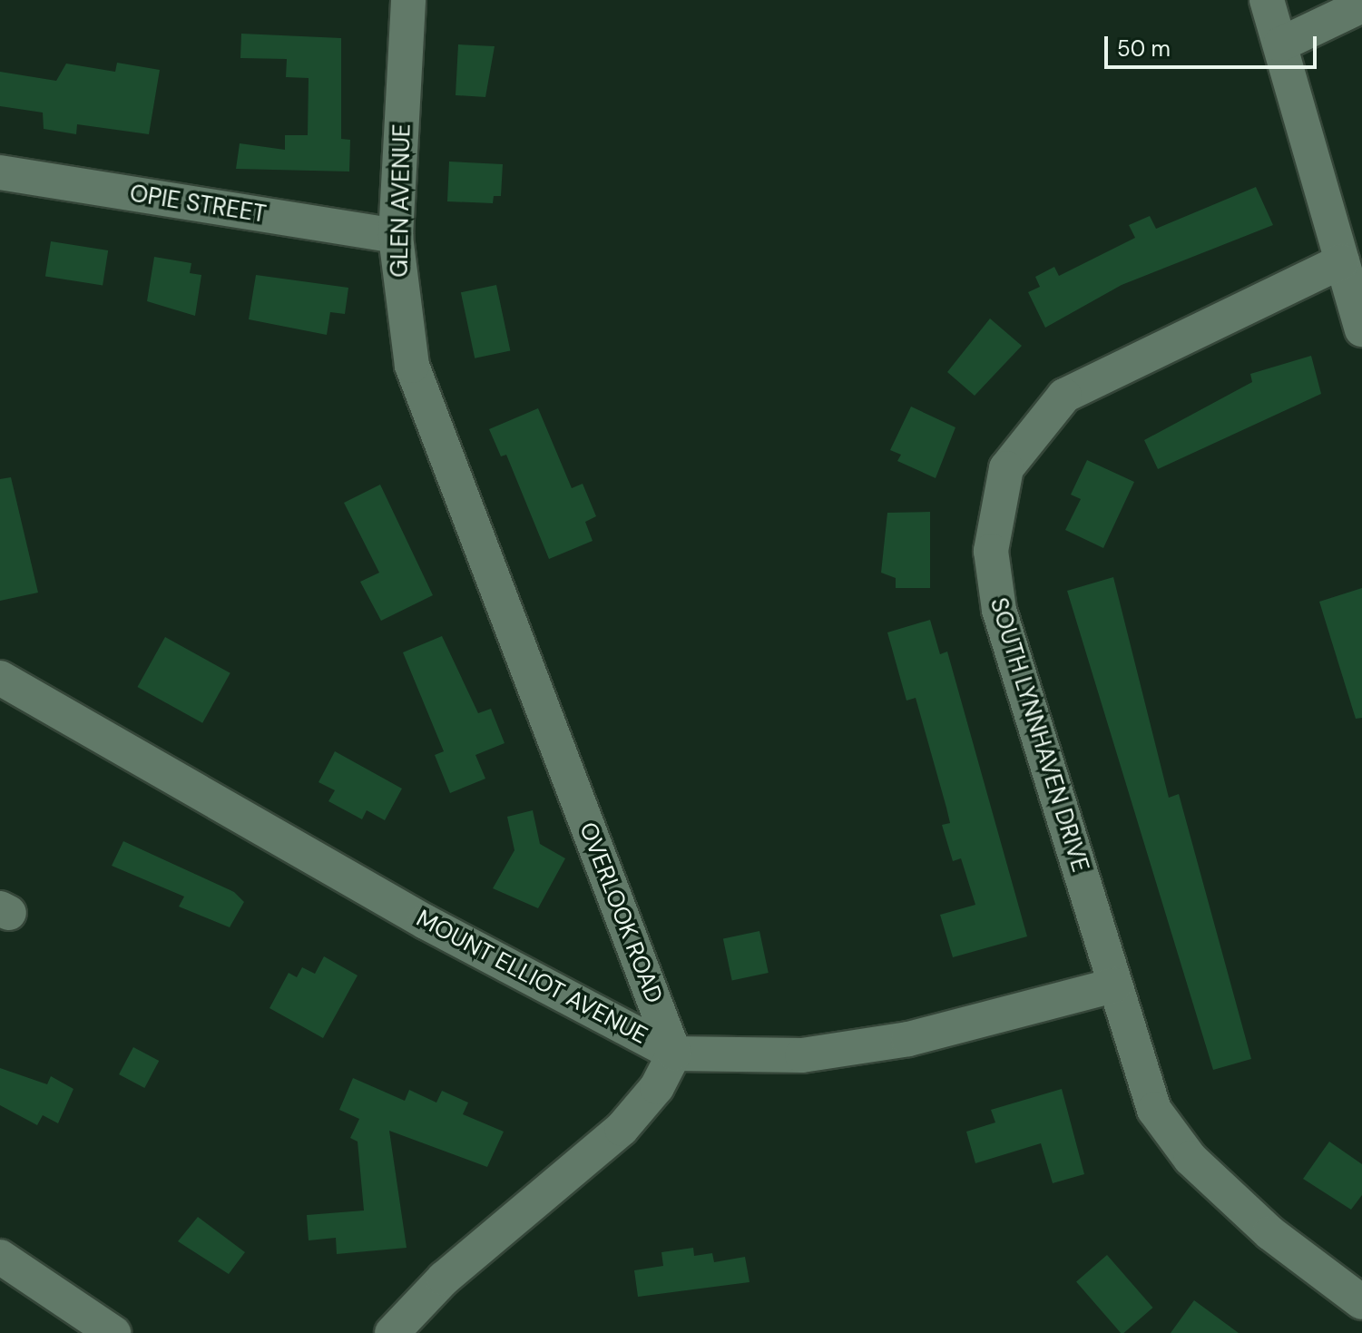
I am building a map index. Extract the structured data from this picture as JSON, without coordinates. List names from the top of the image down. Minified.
{"streets":{"street":["GLEN AVENUE","OPIE STREET","SOUTH LYNNHAVEN DRIVE","OVERLOOK ROAD","MOUNT ELLIOT AVENUE"]},"crossings":[["GLEN AVENUE","OPIE STREET"],["GLEN AVENUE","OVERLOOK ROAD"],["SOUTH LYNNHAVEN DRIVE","MOUNT ELLIOT AVENUE"],["OVERLOOK ROAD","MOUNT ELLIOT AVENUE"]],"scale_bar":"50 m"}
